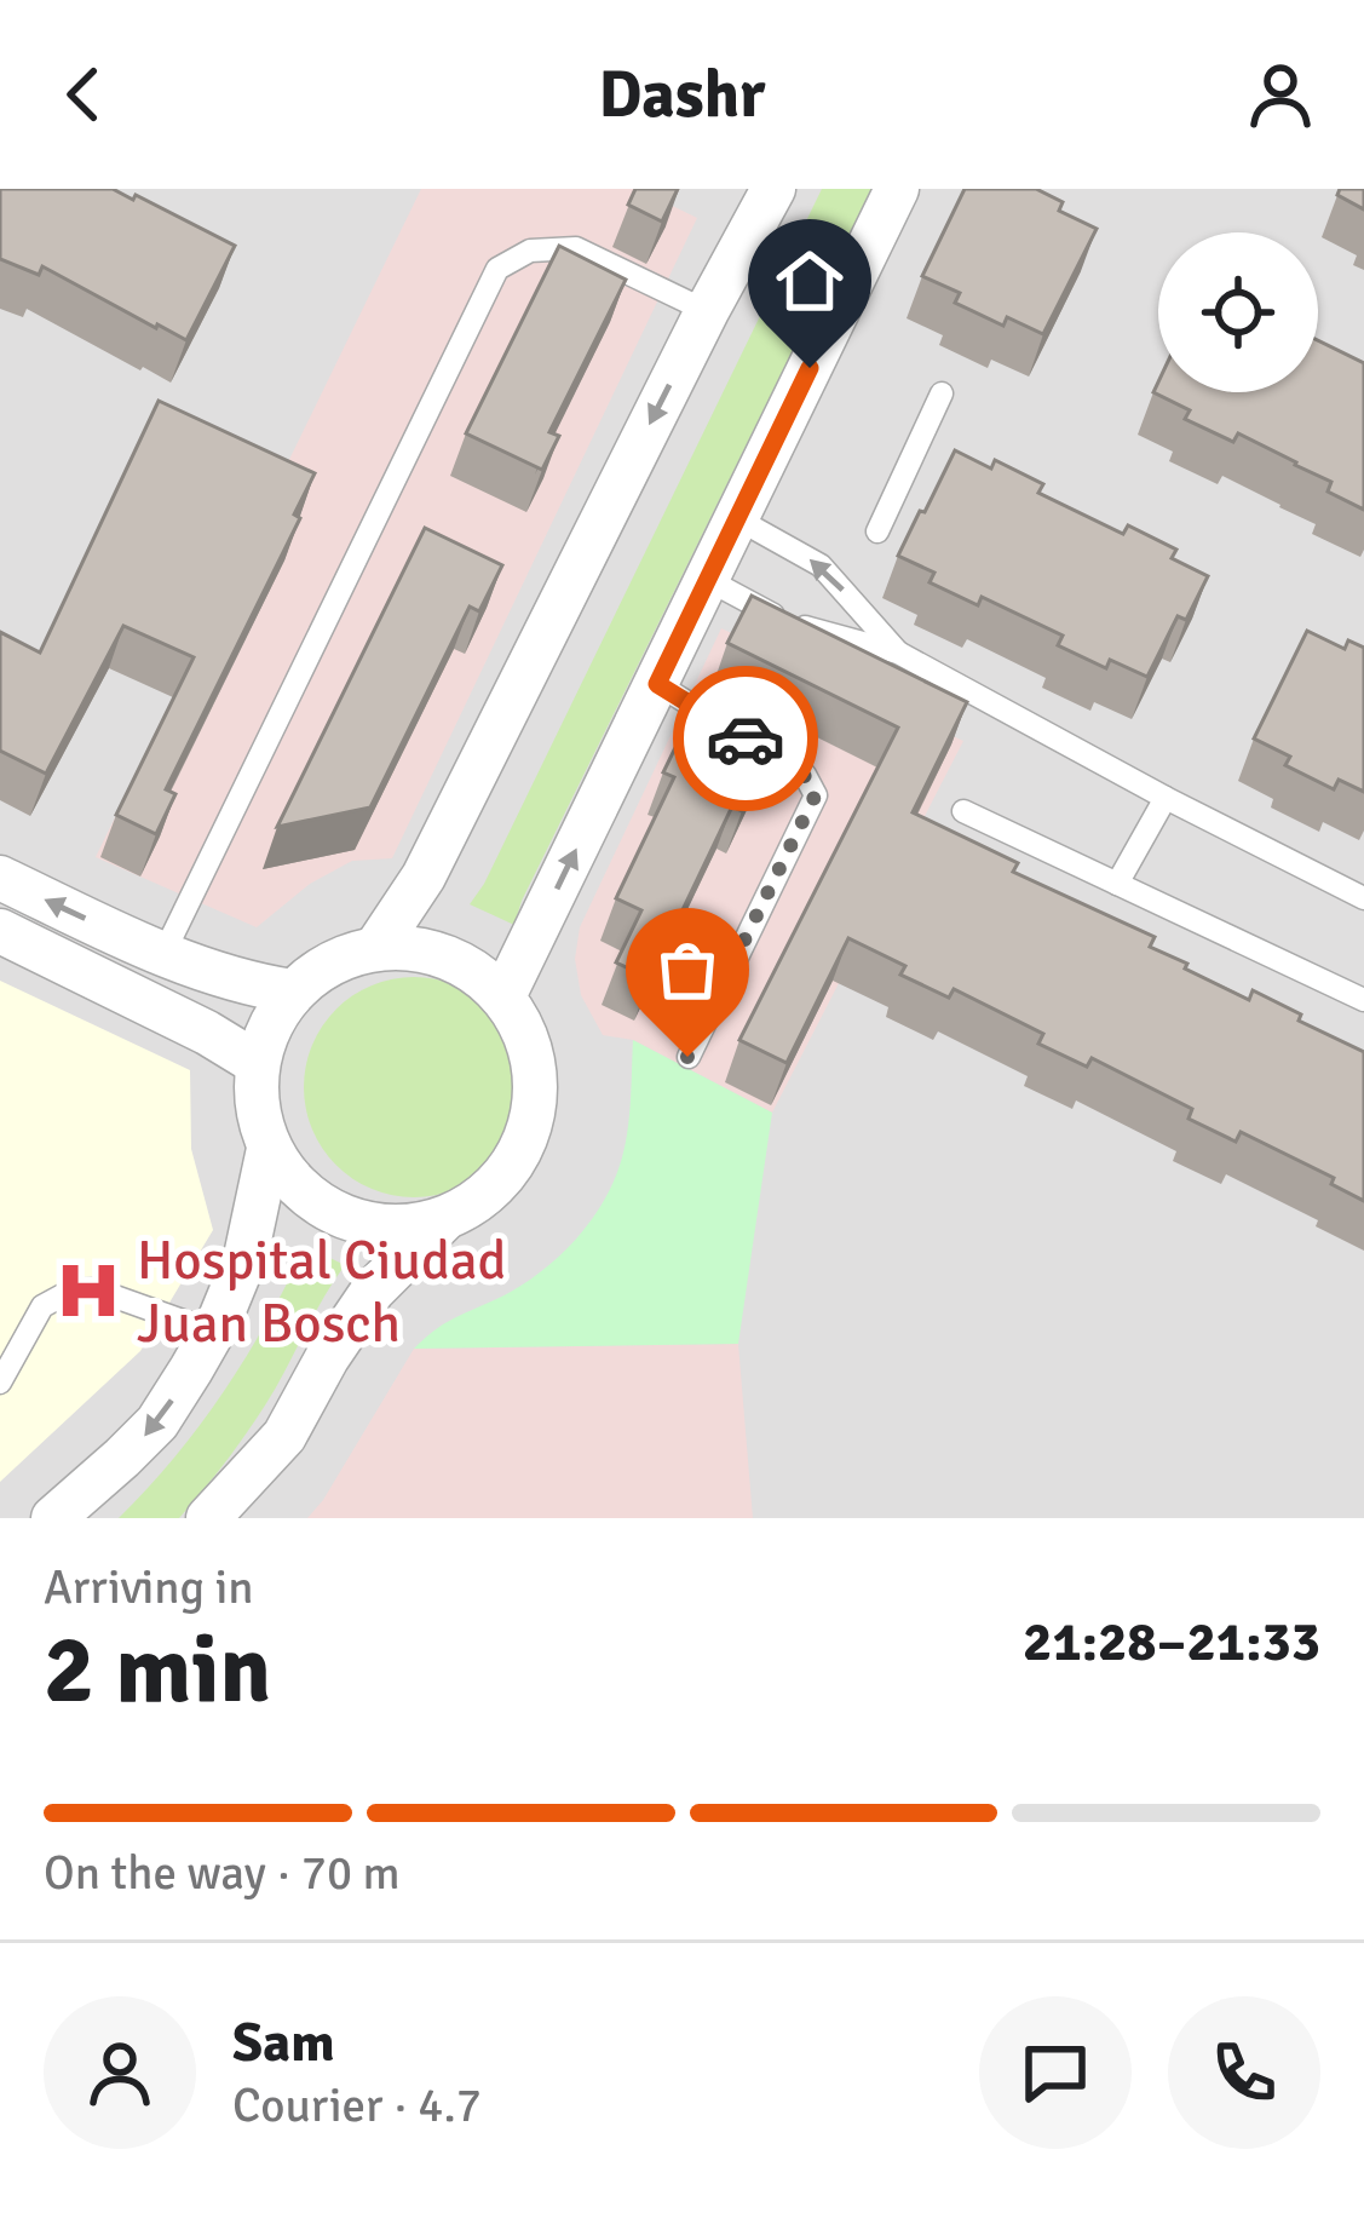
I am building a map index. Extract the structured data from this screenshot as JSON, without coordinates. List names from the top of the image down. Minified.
{"places":{"hospital":["Hospital Ciudad Juan Bosch"]},"page":{"header":"Dashr","heading":["2 min","Arriving in","21:28–21:33"],"panel":["Sam","Courier · 4.7"],"bar":"On the way · 70 m"}}
